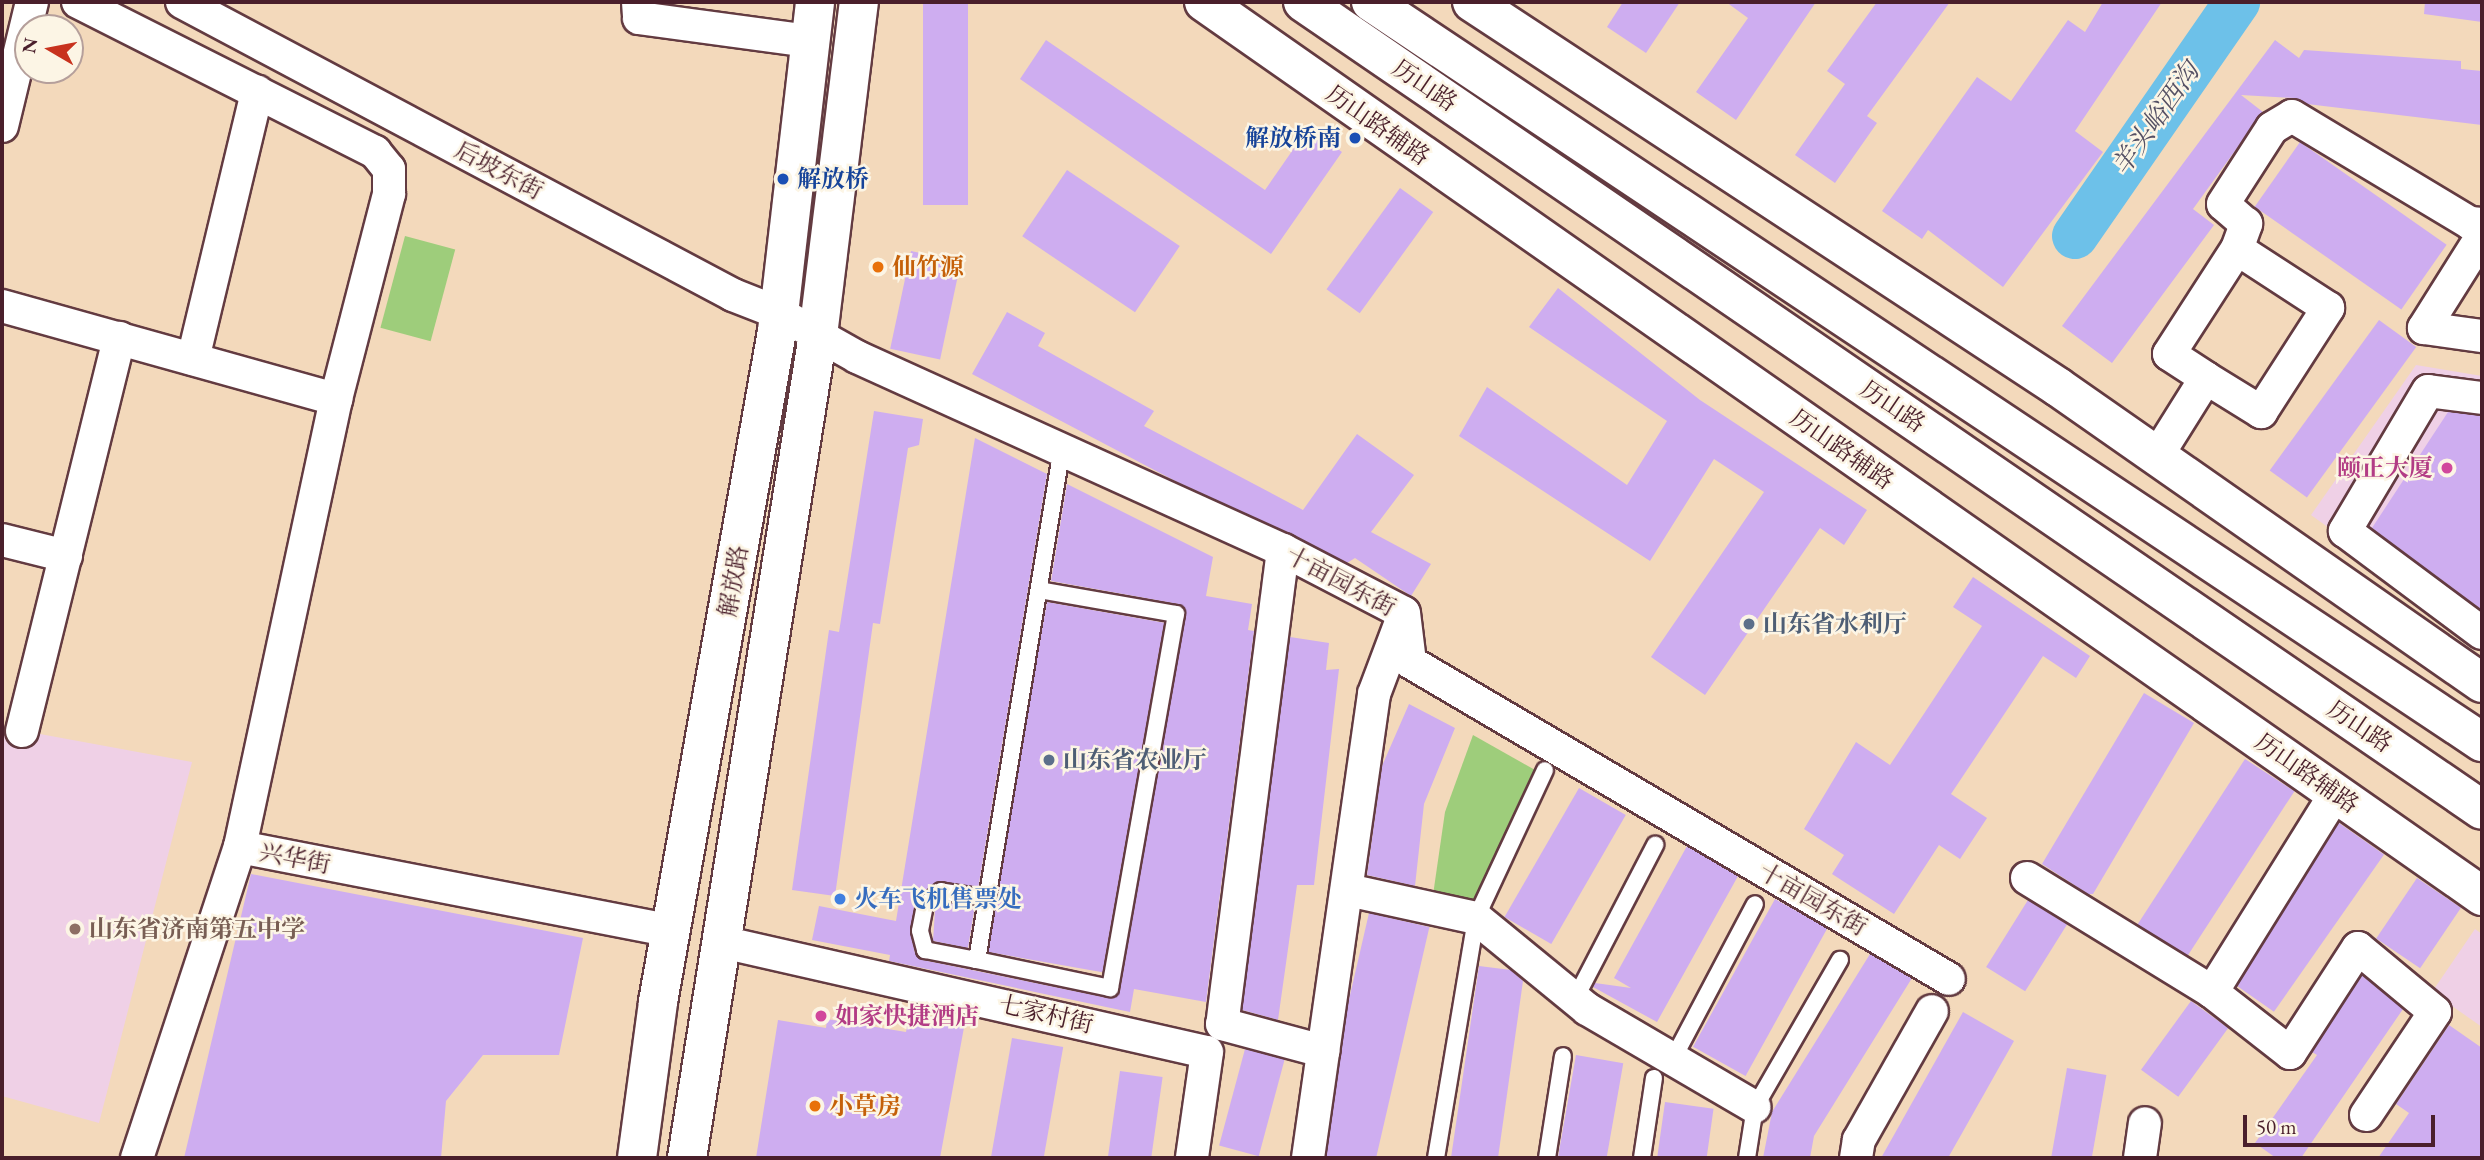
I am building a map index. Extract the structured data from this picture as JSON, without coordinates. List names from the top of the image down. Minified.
{"streets":{"main road":["历山路","历山路辅路","解放路"],"street":["后坡东街","十亩园东街","兴华街","七家村街"]},"crossings":[["后坡东街","解放路"],["后坡东街","十亩园东街"],["解放路","十亩园东街"],["解放路","兴华街"],["解放路","七家村街"]],"water":["羊头峪西沟"],"places":["解放桥南","解放桥","仙竹源","颐正大厦","山东省水利厅","山东省农业厅","火车飞机售票处","山东省济南第五中学","如家快捷酒店","小草房"],"scale_bar":"50 m","north":"left"}
